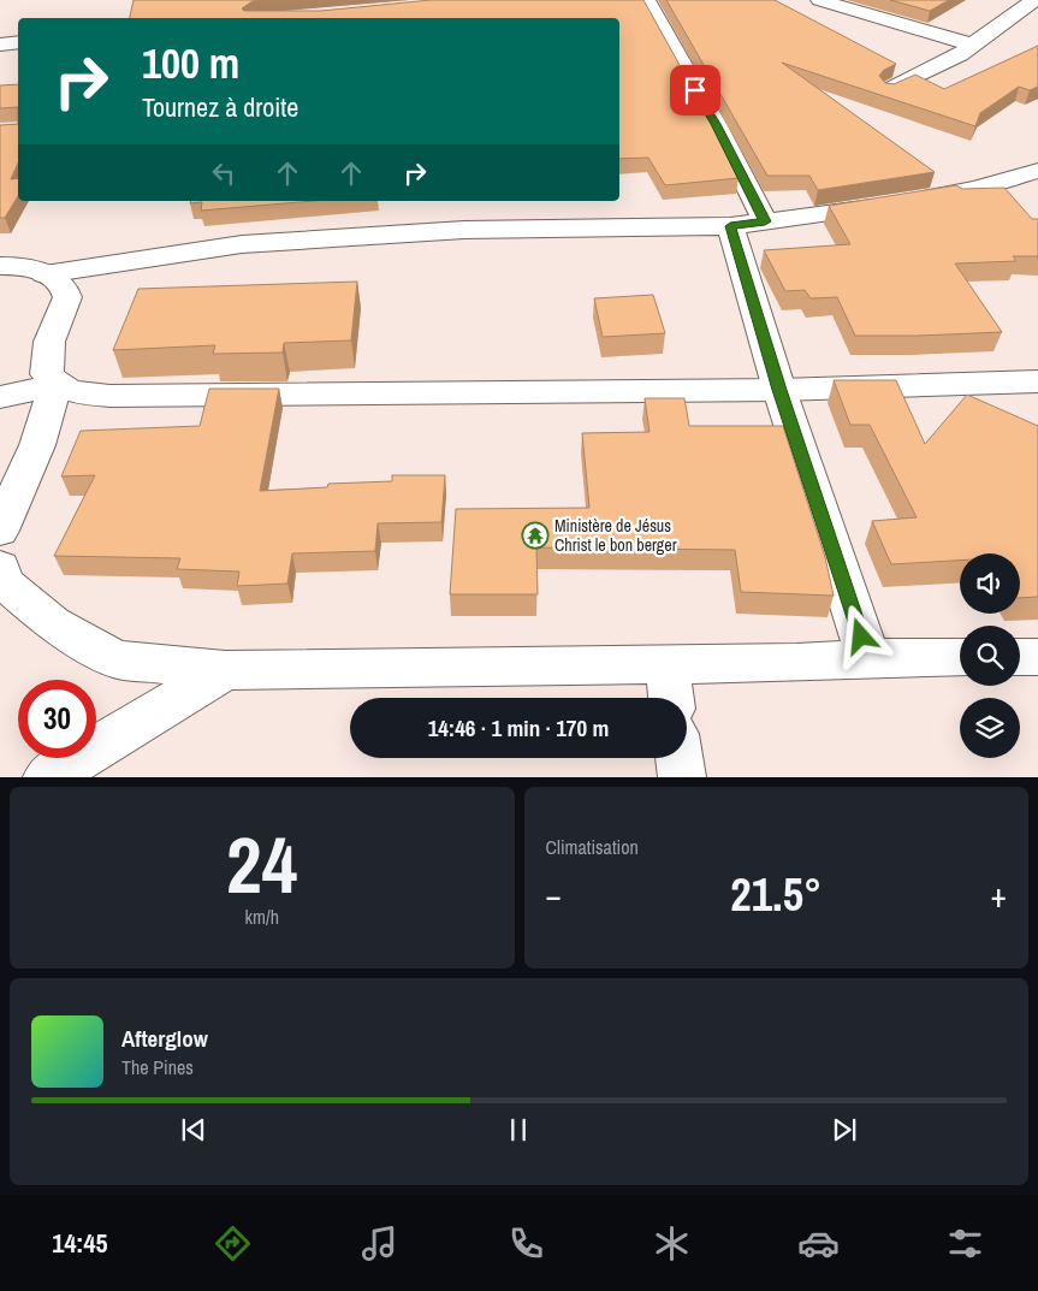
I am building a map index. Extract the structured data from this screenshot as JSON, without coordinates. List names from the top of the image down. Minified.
{"places":{"temple":["Ministère de Jésus Christ le bon berger"]},"page":{"turn":["100 m","Tournez à droite"],"limit":"30","trip":"14:46 · 1 min · 170 m","tile":[["24","km/h"],"Climatisation"],"heat":["−","21.5°","+"],"song":["Afterglow","The Pines"],"tabs":"14:45"}}
